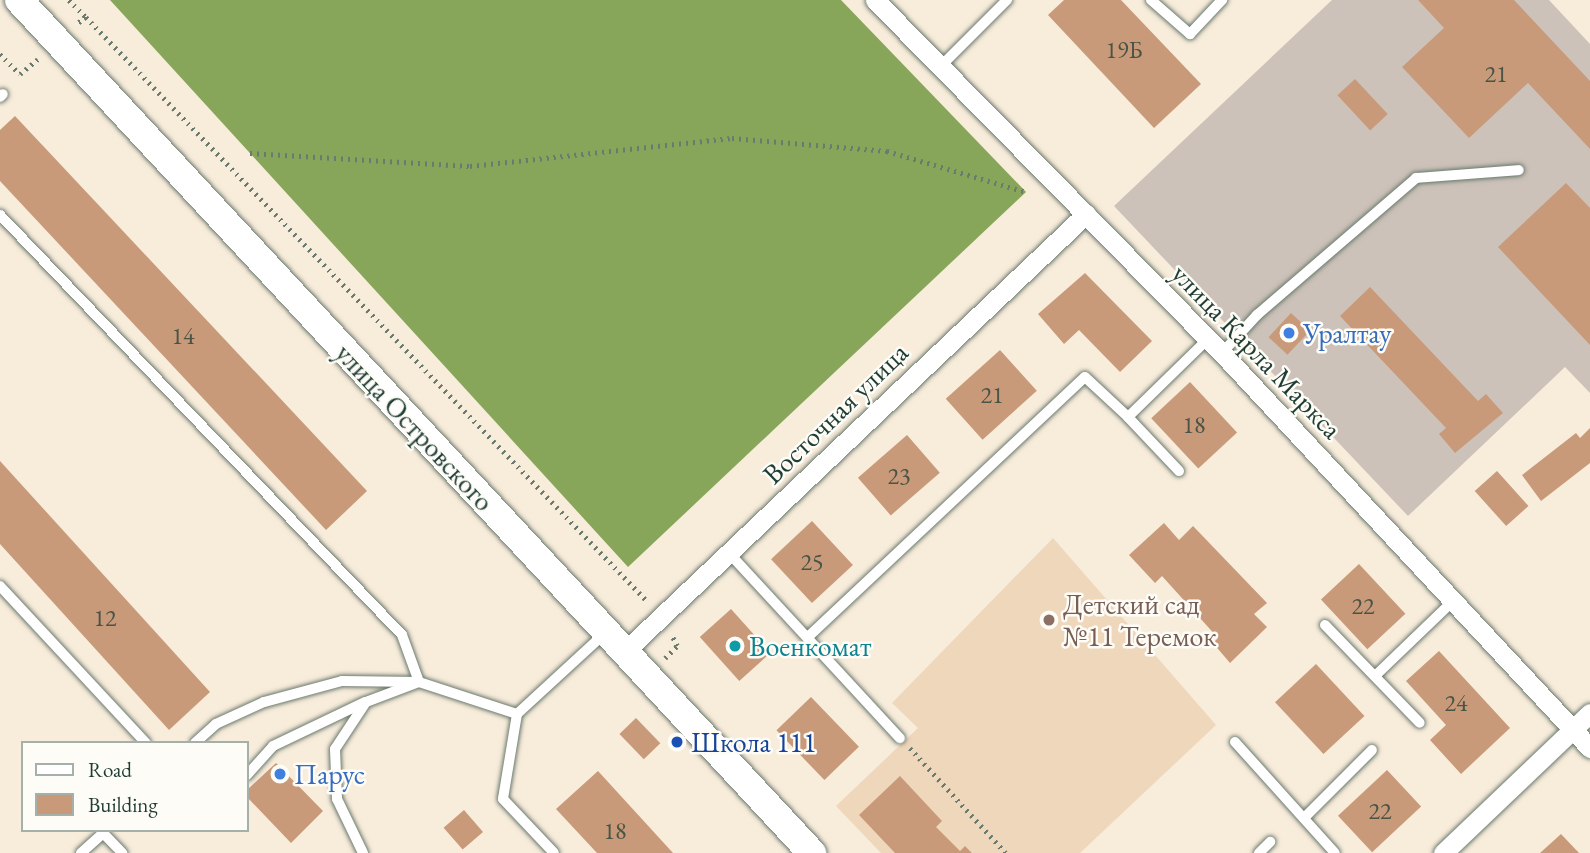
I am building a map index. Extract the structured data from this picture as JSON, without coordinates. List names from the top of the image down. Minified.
{"streets":{"street":["улица Карла Маркса","Восточная улица","улица Островского"]},"crossings":[["улица Карла Маркса","Восточная улица"],["Восточная улица","улица Островского"]],"places":["Уралтау","Детский сад №11 Теремок","Военкомат","Школа 111","Парус"],"house_numbers":["19Б","21","14","21","18","23","25","22","12","24","22","18"],"legend":["Road","Building"]}
